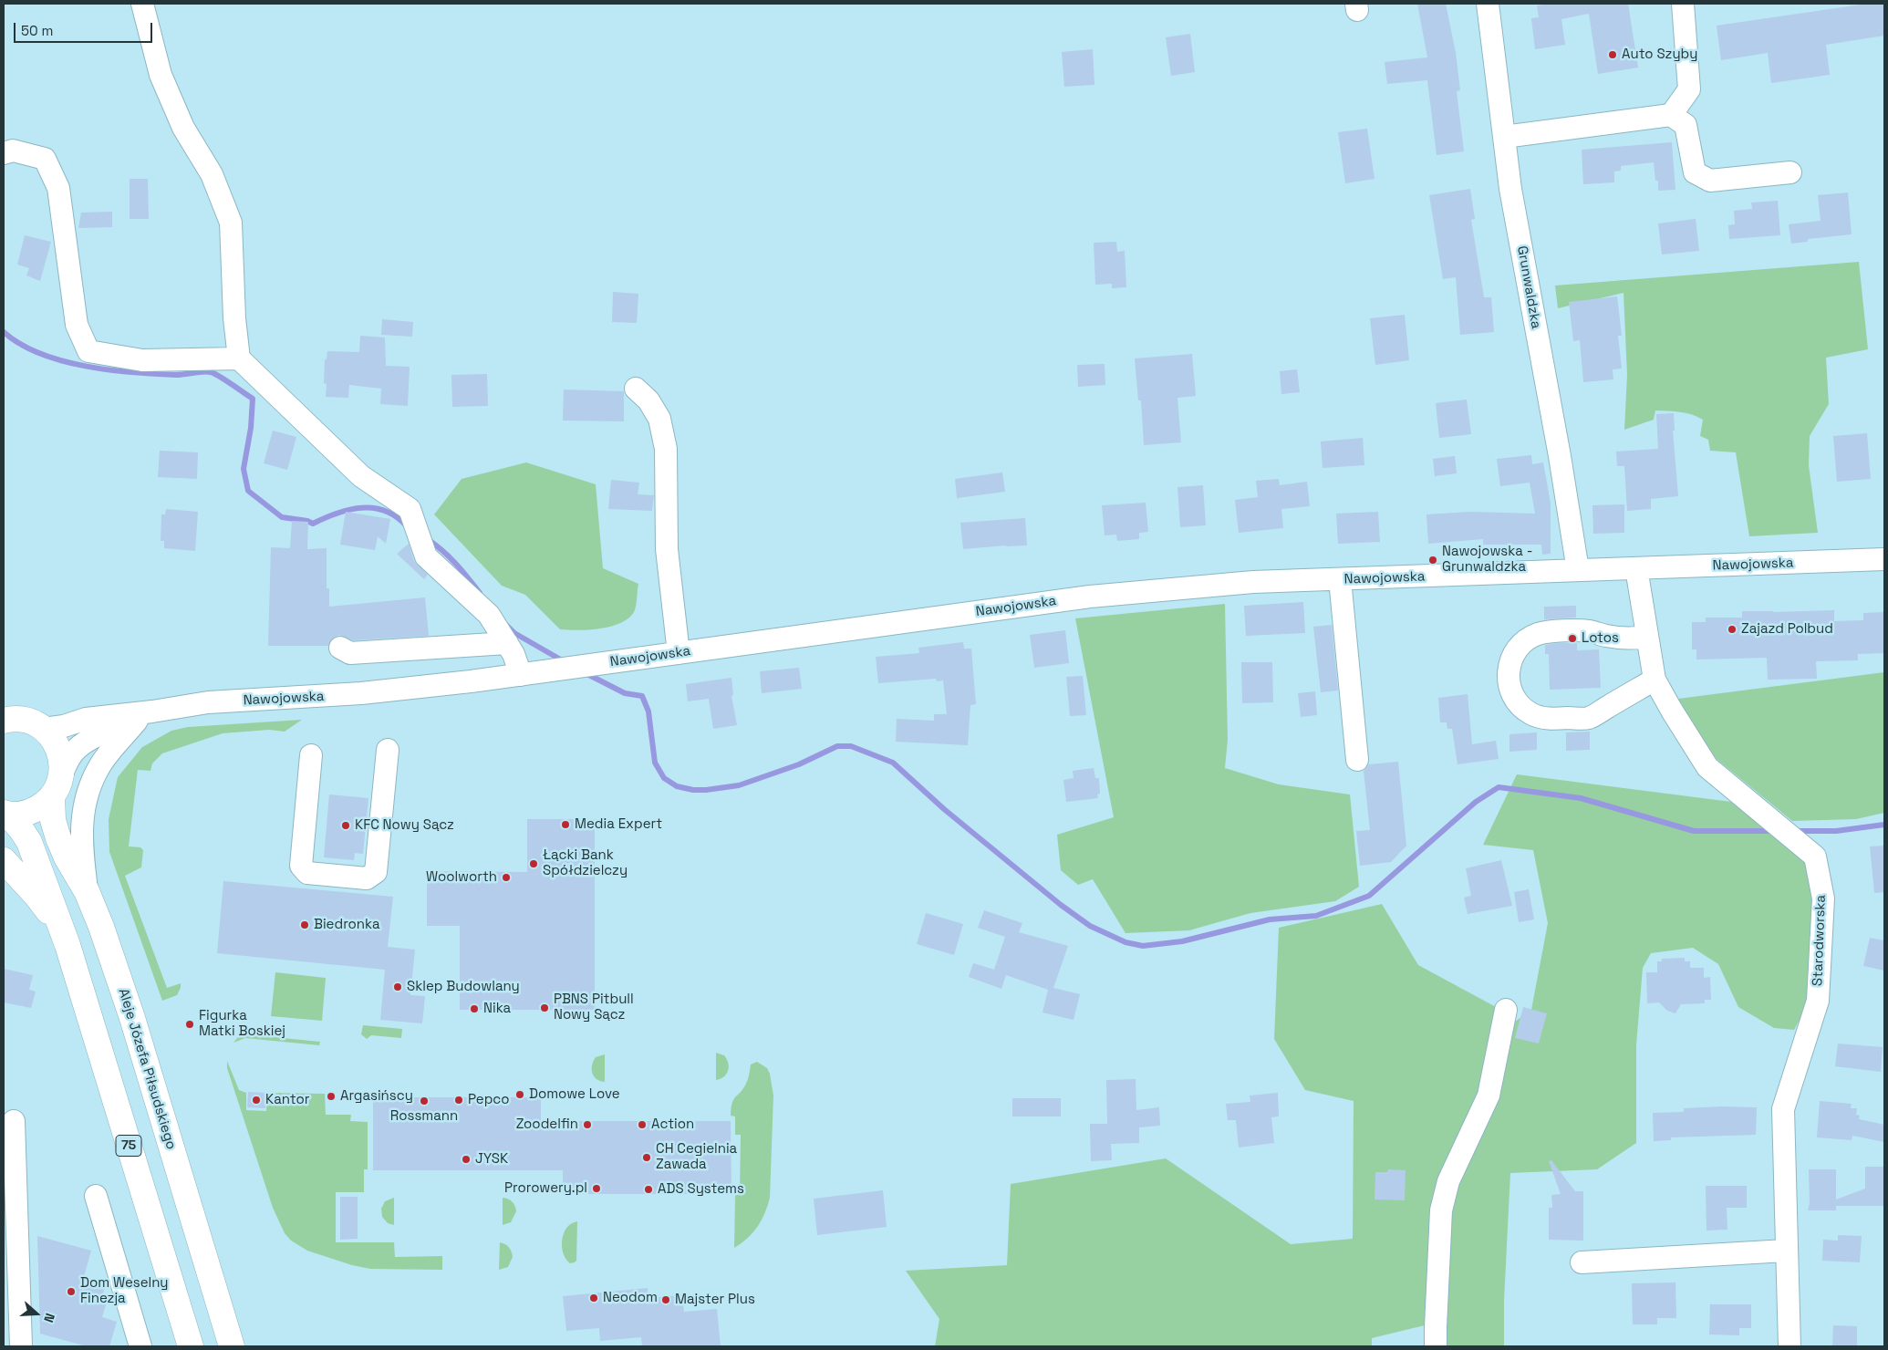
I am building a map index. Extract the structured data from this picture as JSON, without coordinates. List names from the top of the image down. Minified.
{"streets":{"main road":["Aleje Józefa Piłsudskiego","75"],"street":["Grunwaldzka","Nawojowska","Starodworska"]},"crossings":[["Grunwaldzka","Nawojowska"],["Nawojowska","Starodworska"],["Nawojowska","75"],["Aleje Józefa Piłsudskiego","75"]],"places":["Auto Szyby","Nawojowska - Grunwaldzka","Zajazd Polbud","Lotos","Media Expert","KFC Nowy Sącz","Łącki Bank Spółdzielczy","Woolworth","Biedronka","Sklep Budowlany","PBNS Pitbull Nowy Sącz","Nika","Figurka Matki Boskiej","Domowe Love","Argasińscy","Kantor","Pepco","Rossmann","Zoodelfin","Action","CH Cegielnia Zawada","JYSK","Prorowery.pl","ADS Systems","Dom Weselny Finezja","Neodom","Majster Plus"],"scale_bar":"50 m","north":"right"}
